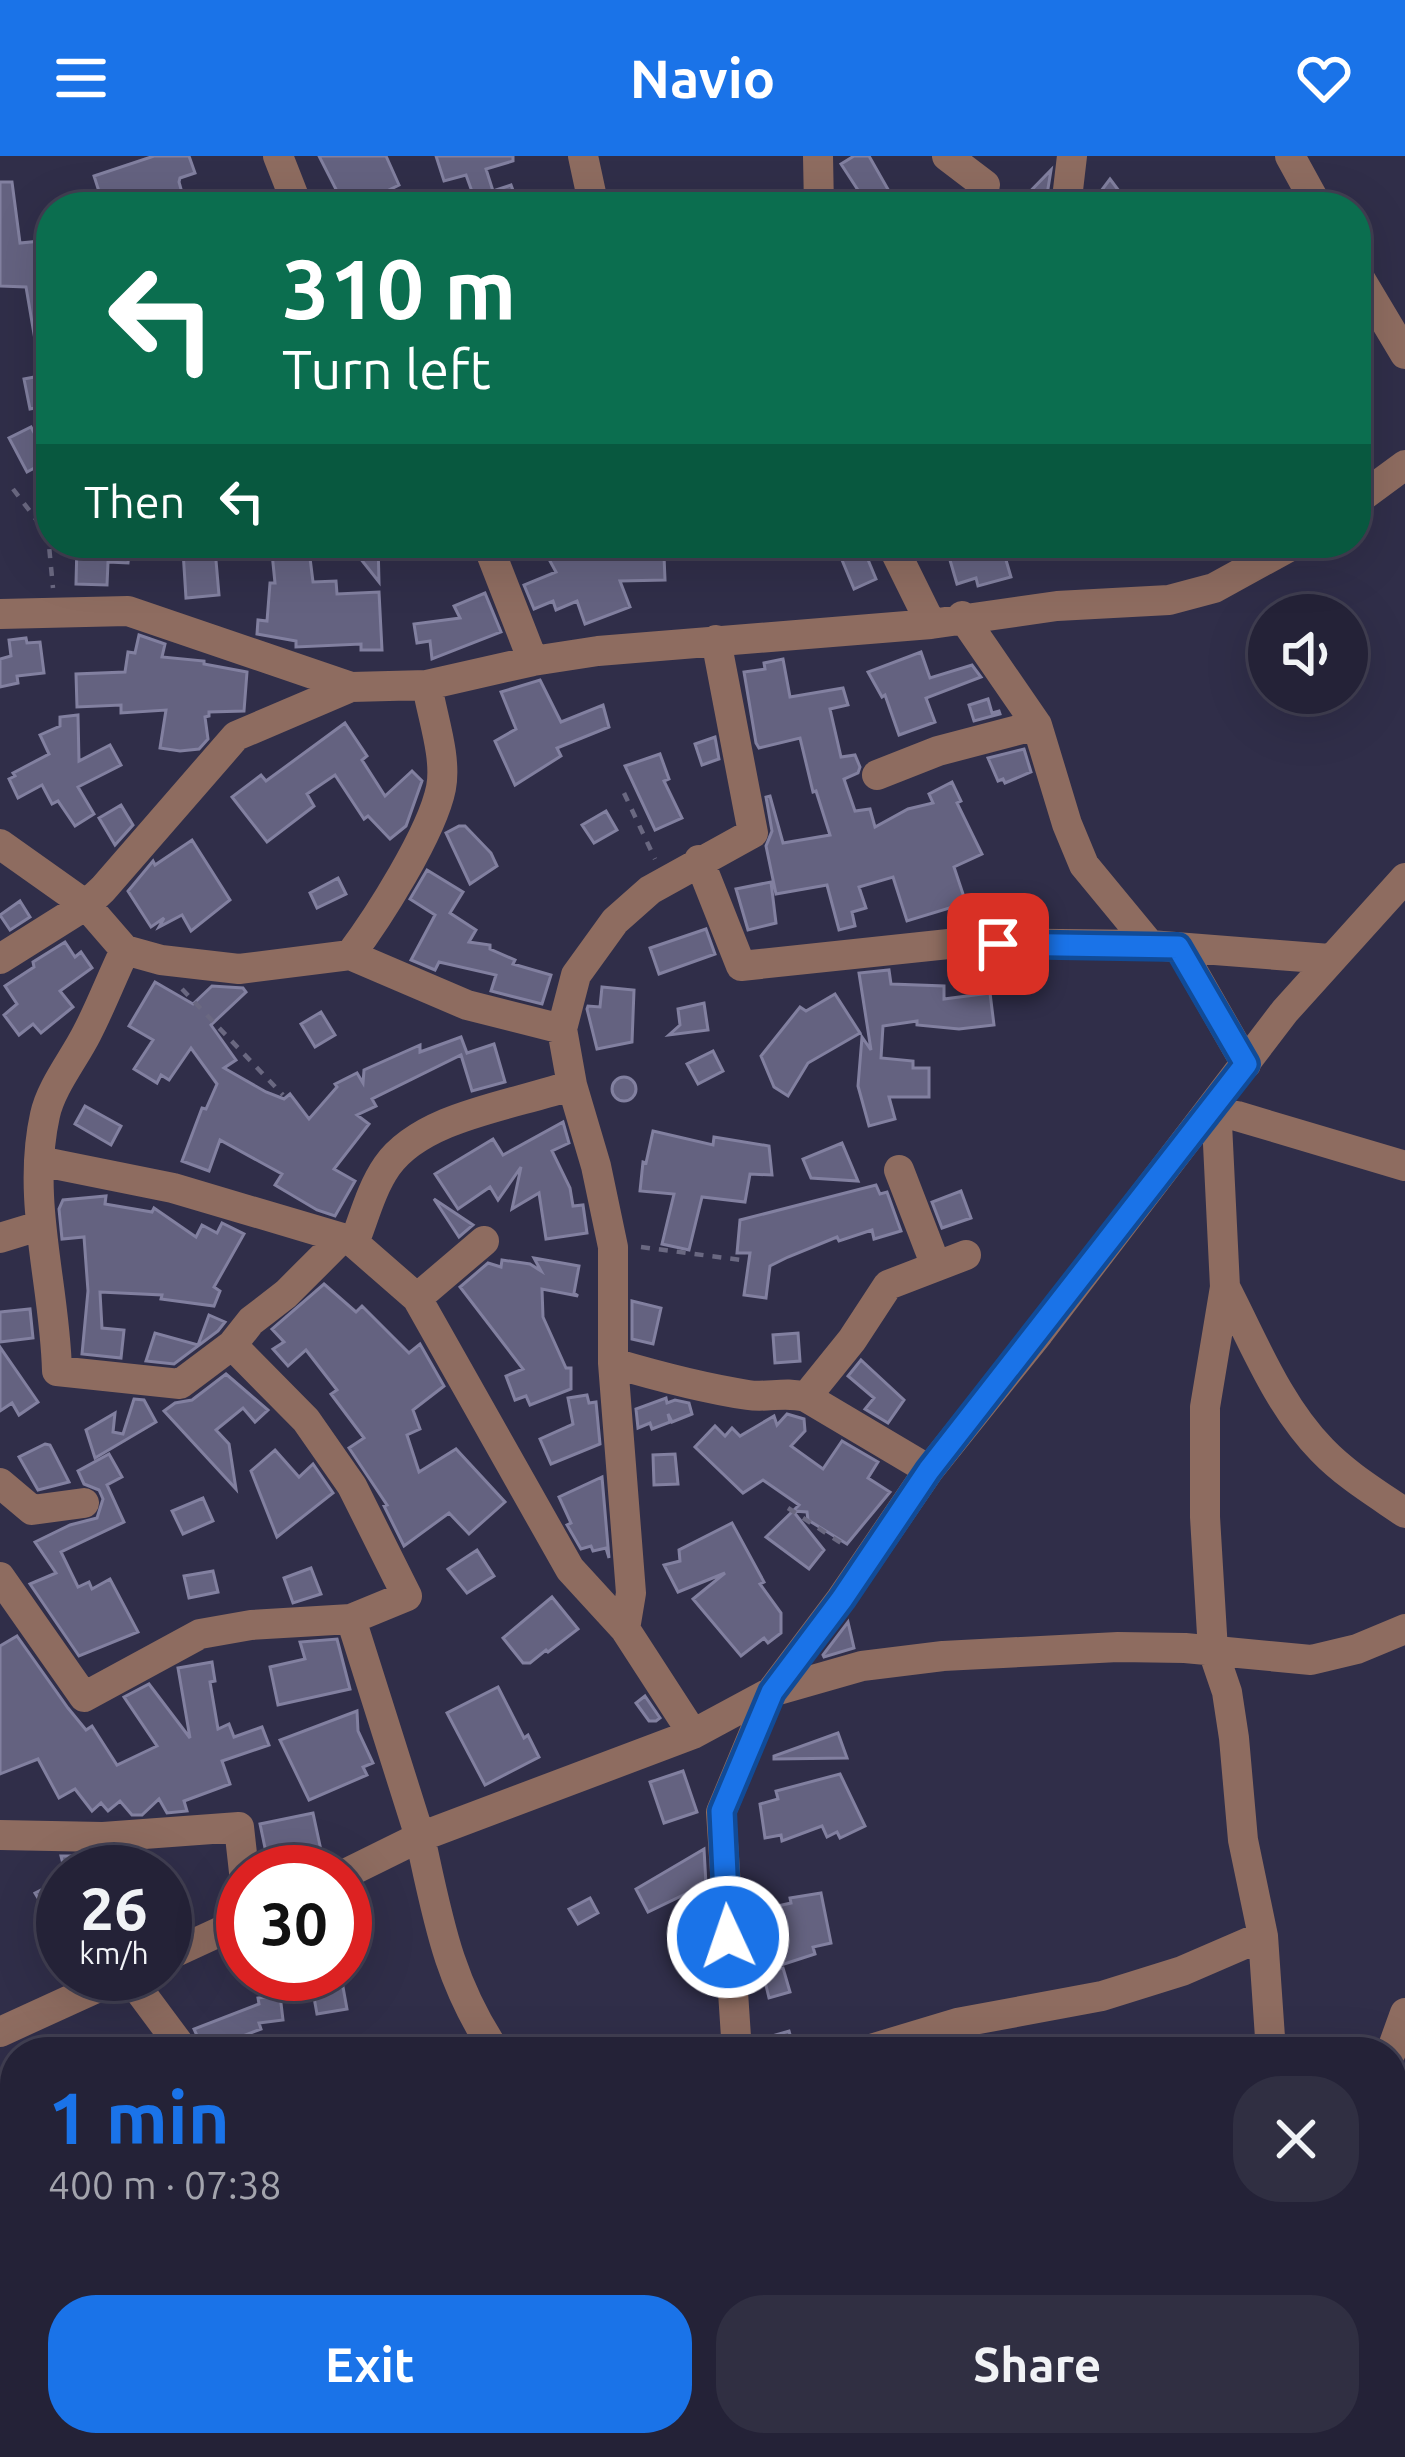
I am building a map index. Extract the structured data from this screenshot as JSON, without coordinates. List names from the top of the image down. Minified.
{"page":{"header":"Navio","turn":["310 m","Turn left"],"then":"Then","speed":"26 km/h","limit":"30","heading":["1 min","400 m · 07:38"],"buttons":["Exit","Share"]}}
